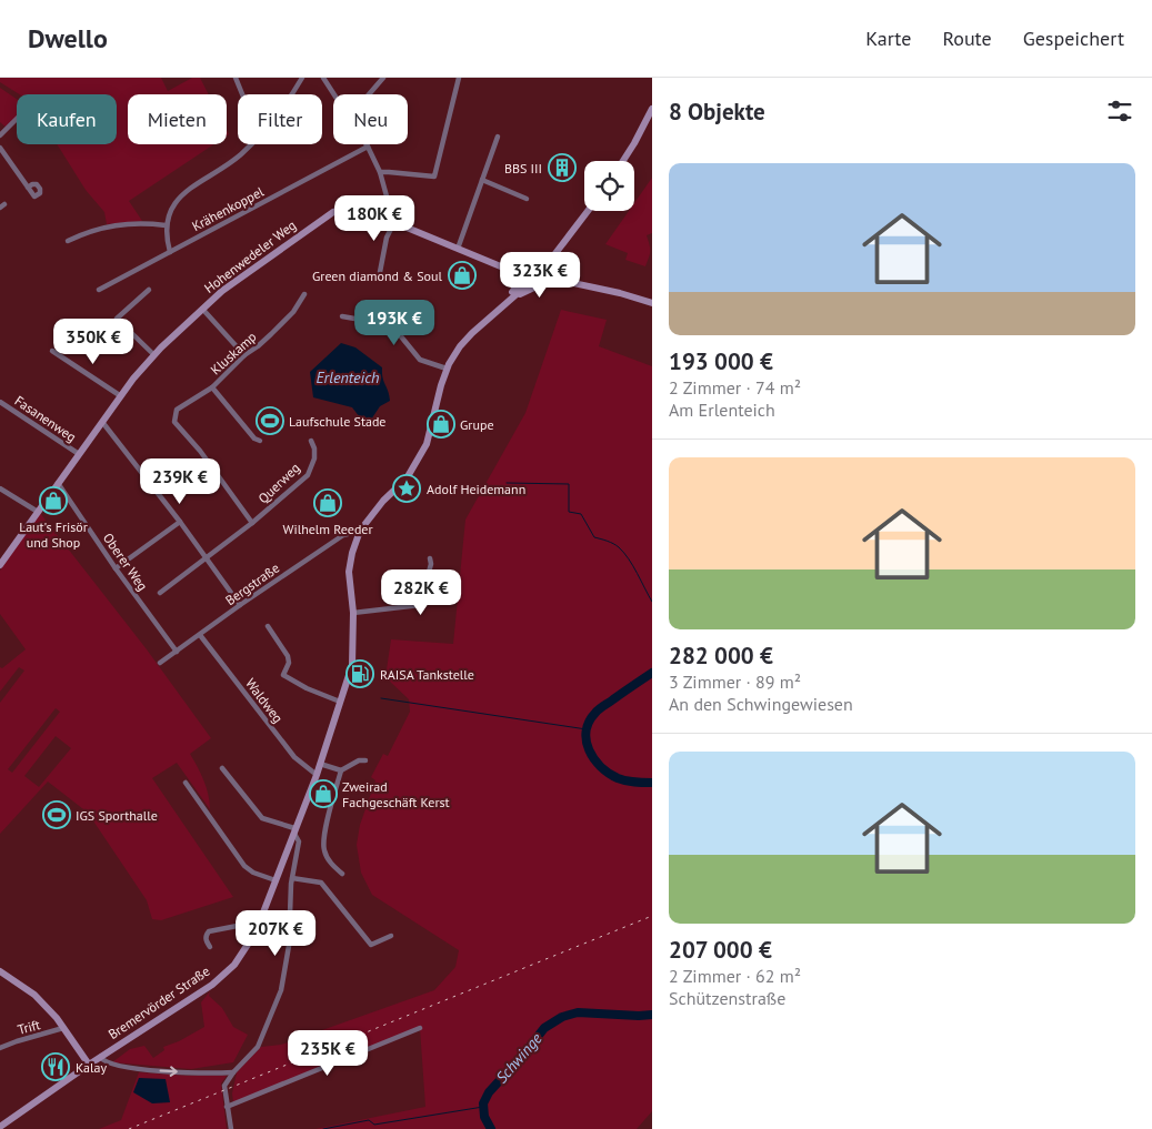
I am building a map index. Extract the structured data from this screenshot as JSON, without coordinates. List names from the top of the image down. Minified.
{"streets":{"main road":["Hohenwedeler Weg","Bremervörder Straße"],"street":["Krähenkoppel","Kluskamp","Fasanenweg","Querweg","Oberer Weg","Bergstraße","Waldweg","Trift"]},"crossings":[["Hohenwedeler Weg","Fasanenweg"],["Hohenwedeler Weg","Oberer Weg"],["Hohenwedeler Weg","Bremervörder Straße"],["Kluskamp","Querweg"],["Oberer Weg","Bergstraße"],["Bergstraße","Waldweg"],["Bergstraße","Bremervörder Straße"],["Waldweg","Bremervörder Straße"]],"water":["Erlenteich","Schwinge"],"places":{"building":["BBS III"],"shop":["Green diamond & Soul","Grupe","Laut's Frisör und Shop","Wilhelm Reeder","Zweirad Fachgeschäft Kerst"],"sports":["Laufschule Stade","IGS Sporthalle"],"place":["Adolf Heidemann"],"fuel station":["RAISA Tankstelle"],"restaurant":["Kalay"]},"page":{"header":"Dwello","nav":["Karte","Route","Gespeichert"],"heading":"8 Objekte","chip":["Kaufen","Mieten","Filter","Neu"],"list":[{"name":"193 000 €","note":"2 Zimmer · 74 m² · Am Erlenteich"},{"name":"282 000 €","note":"3 Zimmer · 89 m² · An den Schwingewiesen"},{"name":"207 000 €","note":"2 Zimmer · 62 m² · Schützenstraße"}],"price":["180K €","323K €","193K €","350K €","239K €","282K €","207K €","235K €"]}}
